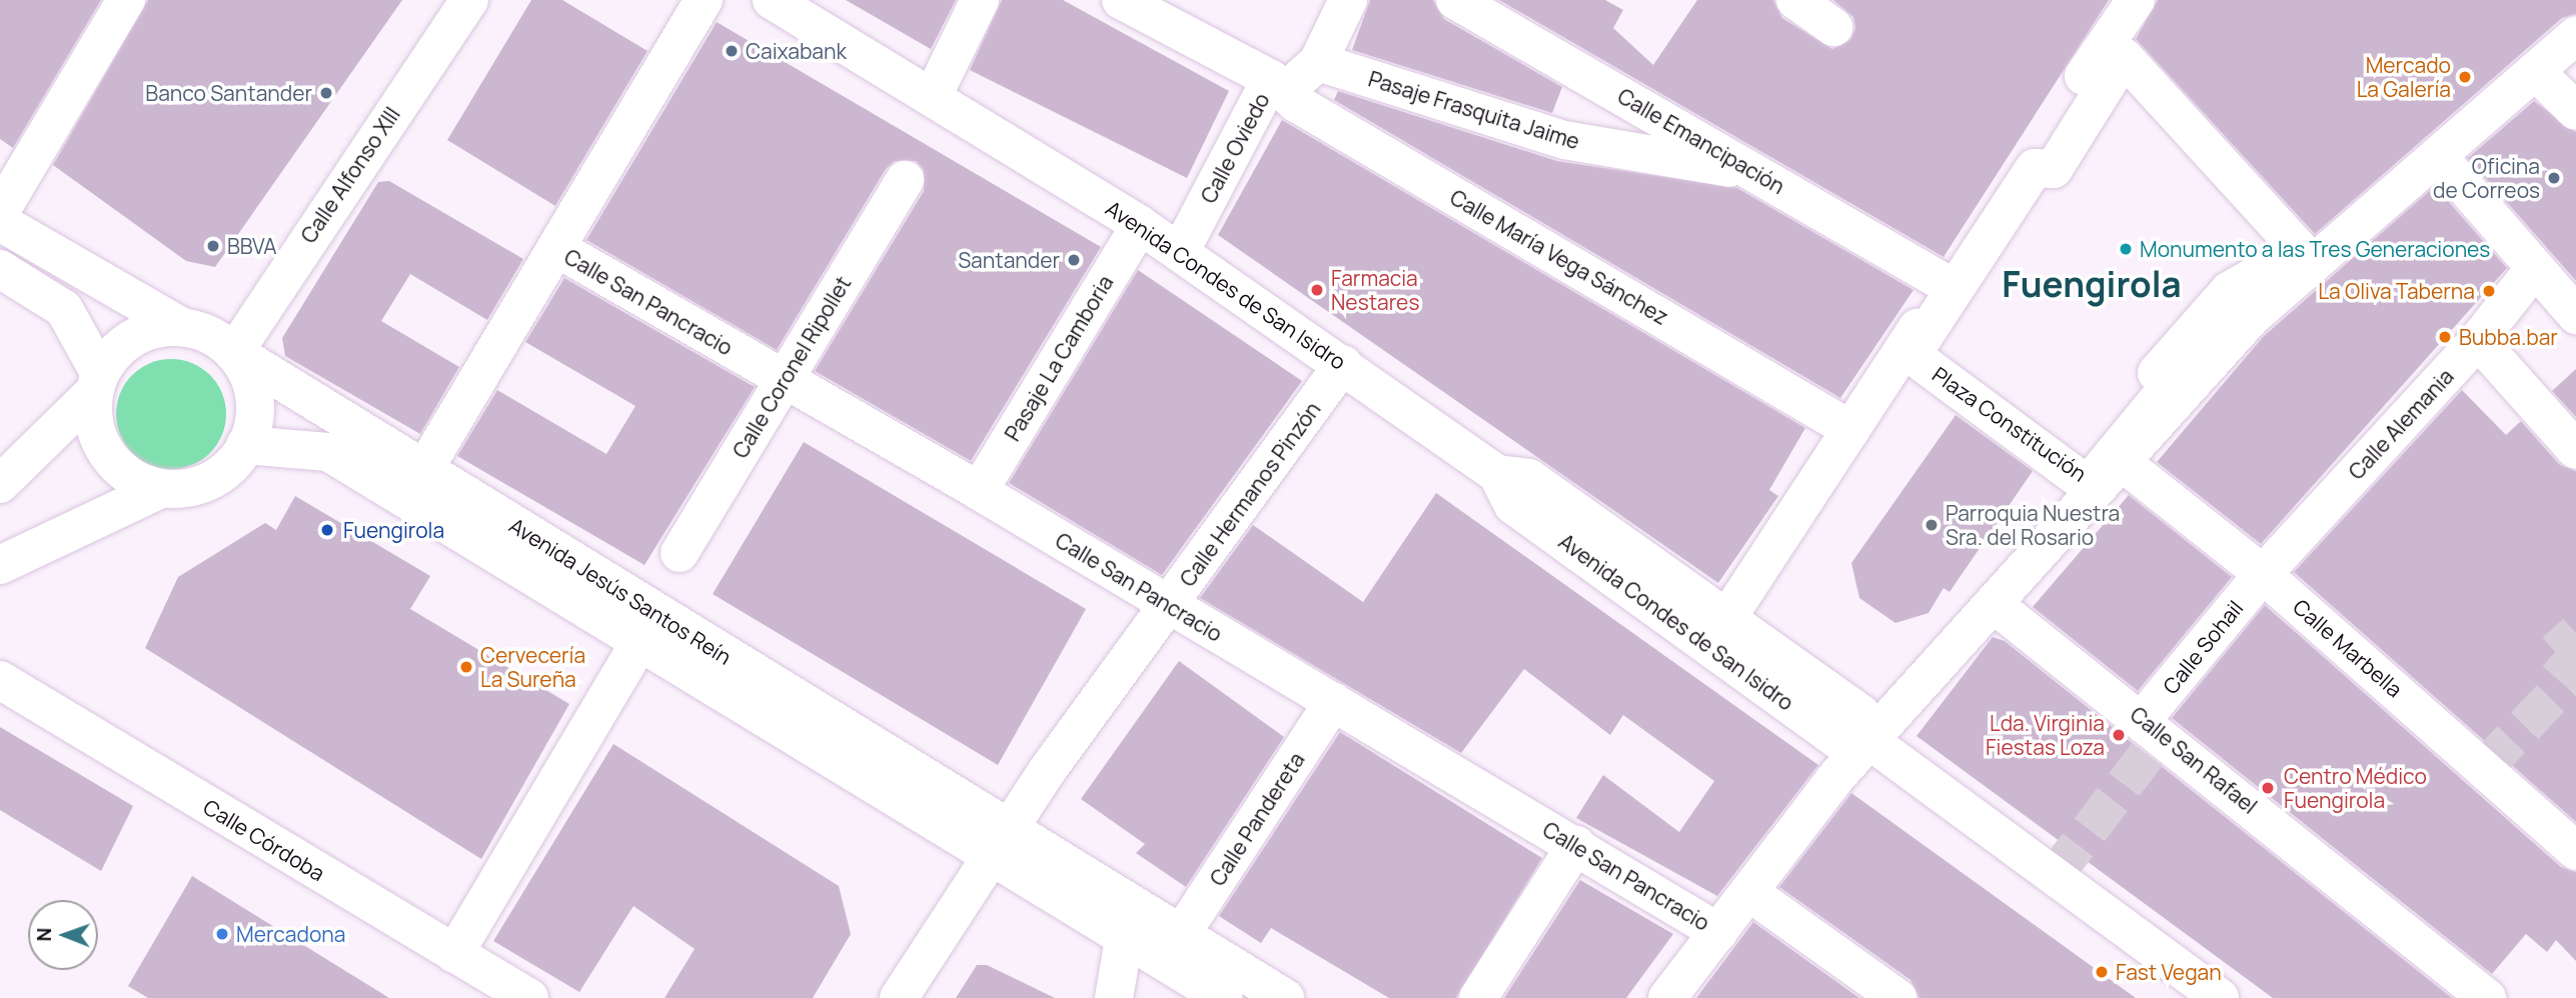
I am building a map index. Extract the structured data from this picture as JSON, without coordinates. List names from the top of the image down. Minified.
{"streets":{"street":["Pasaje Frasquita Jaime","Calle Emancipación","Calle Oviedo","Calle Alfonso XIII","Calle María Vega Sánchez","Avenida Condes de San Isidro","Calle San Pancracio","Pasaje La Camboria","Calle Coronel Ripollet","Plaza Constitución","Calle Alemania","Calle Hermanos Pinzón","Avenida Jesús Santos Reín","Calle Sohail","Calle Marbella","Calle San Rafael","Calle Pandereta","Calle Córdoba"]},"crossings":[["Pasaje Frasquita Jaime","Calle Emancipación"],["Pasaje Frasquita Jaime","Calle Oviedo"],["Calle Oviedo","Calle María Vega Sánchez"],["Calle Oviedo","Avenida Condes de San Isidro"],["Calle Alfonso XIII","Avenida Jesús Santos Reín"],["Avenida Condes de San Isidro","Pasaje La Camboria"],["Avenida Condes de San Isidro","Calle Hermanos Pinzón"],["Calle San Pancracio","Pasaje La Camboria"],["Calle San Pancracio","Calle Coronel Ripollet"],["Calle San Pancracio","Calle Hermanos Pinzón"],["Calle San Pancracio","Calle Pandereta"],["Plaza Constitución","Calle Marbella"],["Calle Alemania","Calle Sohail"],["Calle Alemania","Calle Marbella"],["Calle Hermanos Pinzón","Avenida Jesús Santos Reín"],["Calle Sohail","Calle Marbella"],["Calle Sohail","Calle San Rafael"]],"districts":["Fuengirola"],"places":["Caixabank","Mercado La Galería","Banco Santander","Oficina de Correos","BBVA","Monumento a las Tres Generaciones","Santander","Farmacia Nestares","La Oliva Taberna","Bubba.bar","Parroquia Nuestra Sra. del Rosario","Fuengirola","Cervecería La Sureña","Lda. Virginia Fiestas Loza","Centro Médico Fuengirola","Mercadona","Fast Vegan"],"north":"left"}
